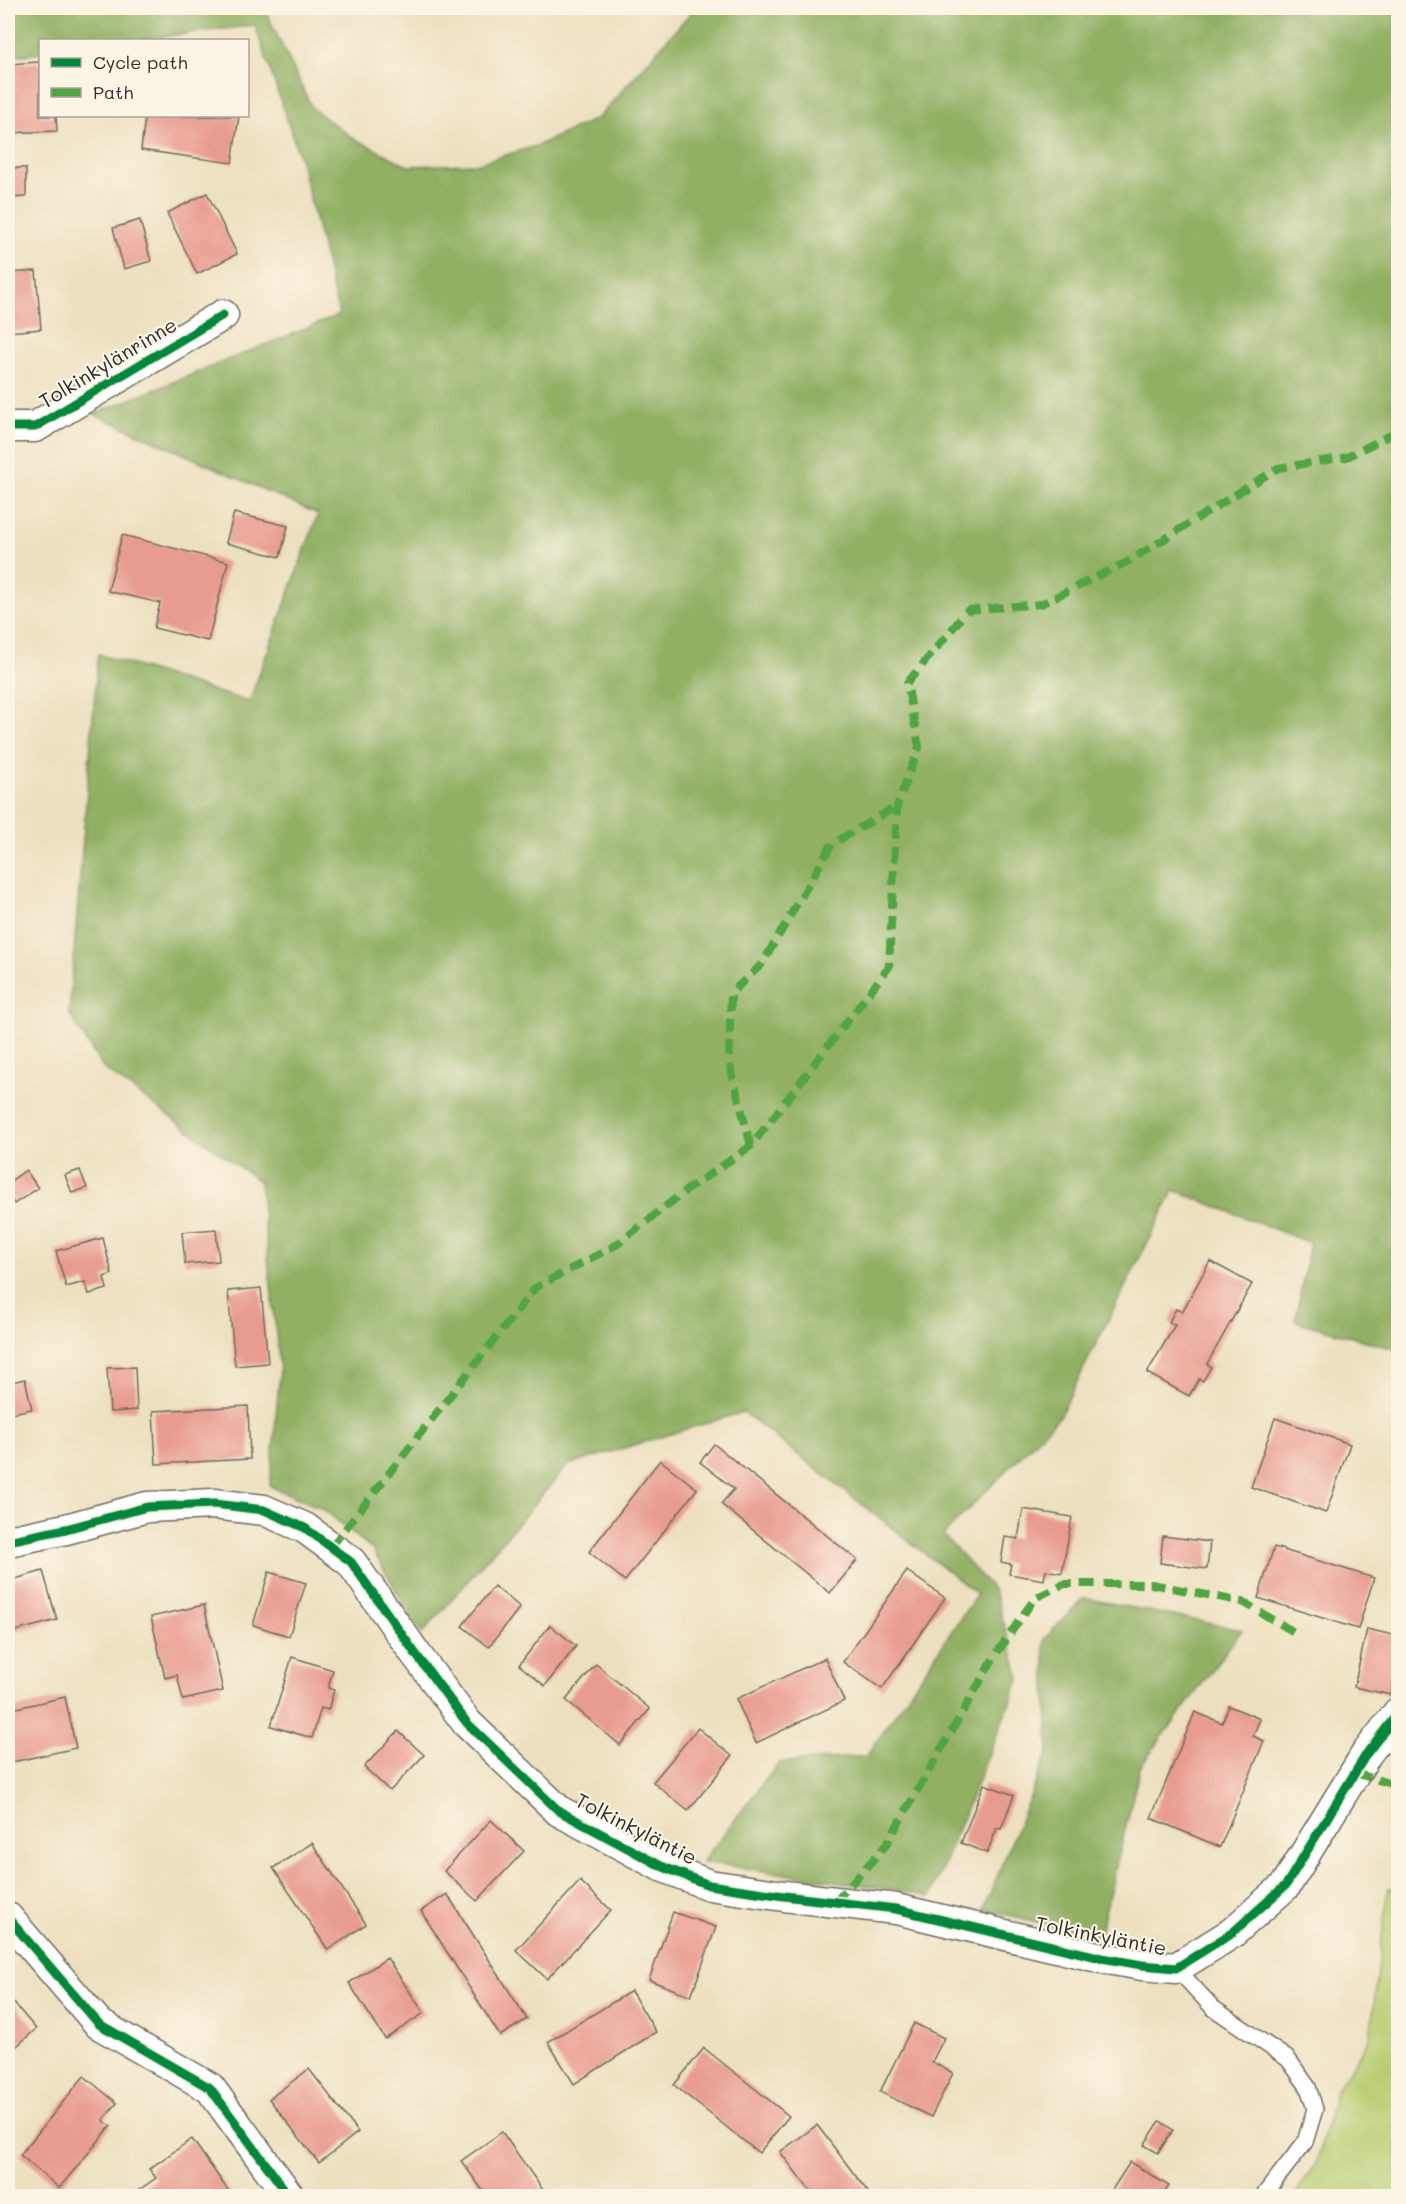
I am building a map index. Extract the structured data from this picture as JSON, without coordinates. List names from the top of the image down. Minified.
{"streets":{"street":["Tolkinkylänrinne","Tolkinkyläntie"]},"legend":["Cycle path","Path"]}
